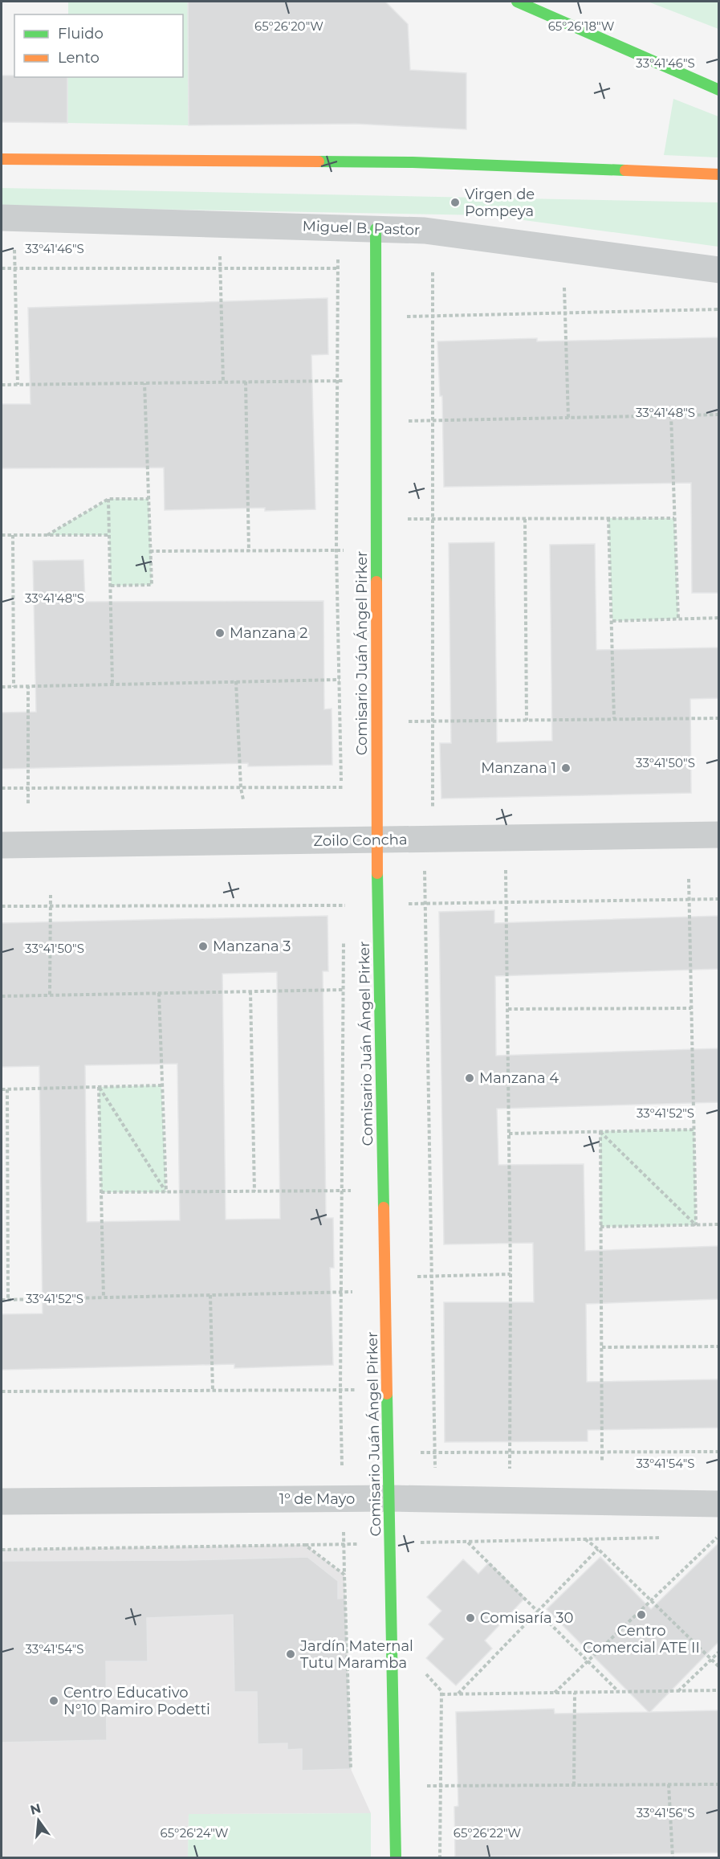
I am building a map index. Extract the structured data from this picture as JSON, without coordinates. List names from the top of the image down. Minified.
{"streets":{"street":["Miguel B. Pastor","Comisario Juán Ángel Pirker","Zoilo Concha","1º de Mayo"]},"crossings":[["Miguel B. Pastor","Comisario Juán Ángel Pirker"],["Comisario Juán Ángel Pirker","Zoilo Concha"],["Comisario Juán Ángel Pirker","1º de Mayo"]],"places":["Virgen de Pompeya","Manzana 2","Manzana 1","Manzana 3","Manzana 4","Centro Comercial ATE II","Comisaría 30","Jardín Maternal Tutu Maramba","Centro Educativo N°10 Ramiro Podetti"],"legend":["Fluido","Lento"],"north":"top","coordinates":["65°26'20\"W","65°26'18\"W","33°41'46\"S","33°41'48\"S","33°41'50\"S","33°41'52\"S","33°41'54\"S","33°41'56\"S","65°26'24\"W","65°26'22\"W"]}
